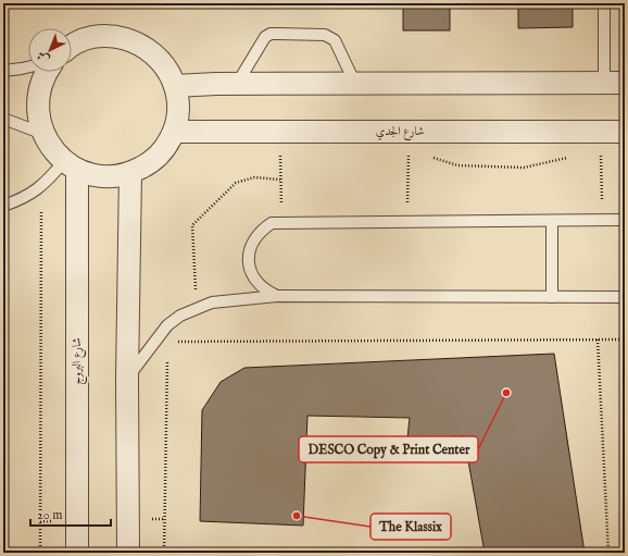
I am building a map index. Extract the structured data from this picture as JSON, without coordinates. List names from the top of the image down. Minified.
{"streets":{"street":["شارع الجدي","شارع البروج"]},"places":["DESCO Copy & Print Center","The Klassix"],"scale_bar":"20 m","north":"bottom left"}
